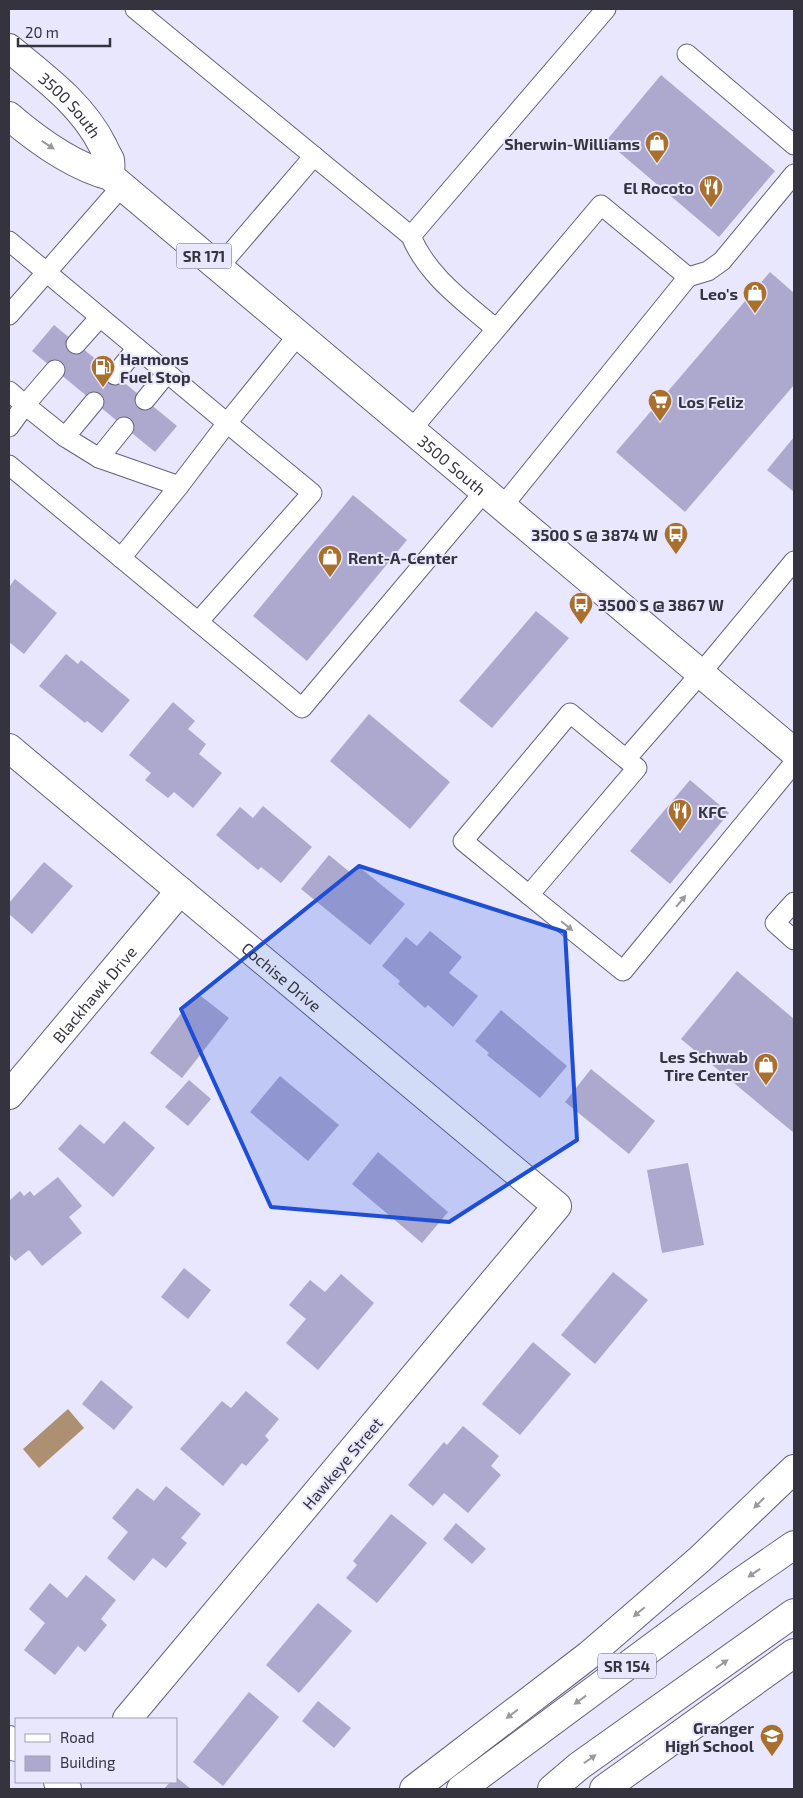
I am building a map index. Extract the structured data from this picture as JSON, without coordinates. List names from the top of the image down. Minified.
{"streets":{"main road":["3500 South","SR 171","Cochise Drive","Blackhawk Drive","Hawkeye Street","SR 154"]},"crossings":[["Cochise Drive","Blackhawk Drive"],["Cochise Drive","Hawkeye Street"]],"places":{"shop":["Sherwin-Williams","Leo's","Rent-A-Center","Les Schwab Tire Center"],"restaurant":["El Rocoto","KFC"],"fuel station":["Harmons Fuel Stop"],"supermarket":["Los Feliz"],"bus stop":["3500 S @ 3874 W","3500 S @ 3867 W"],"school or university":["Granger High School"]},"legend":["Road","Building"],"scale_bar":"20 m"}
